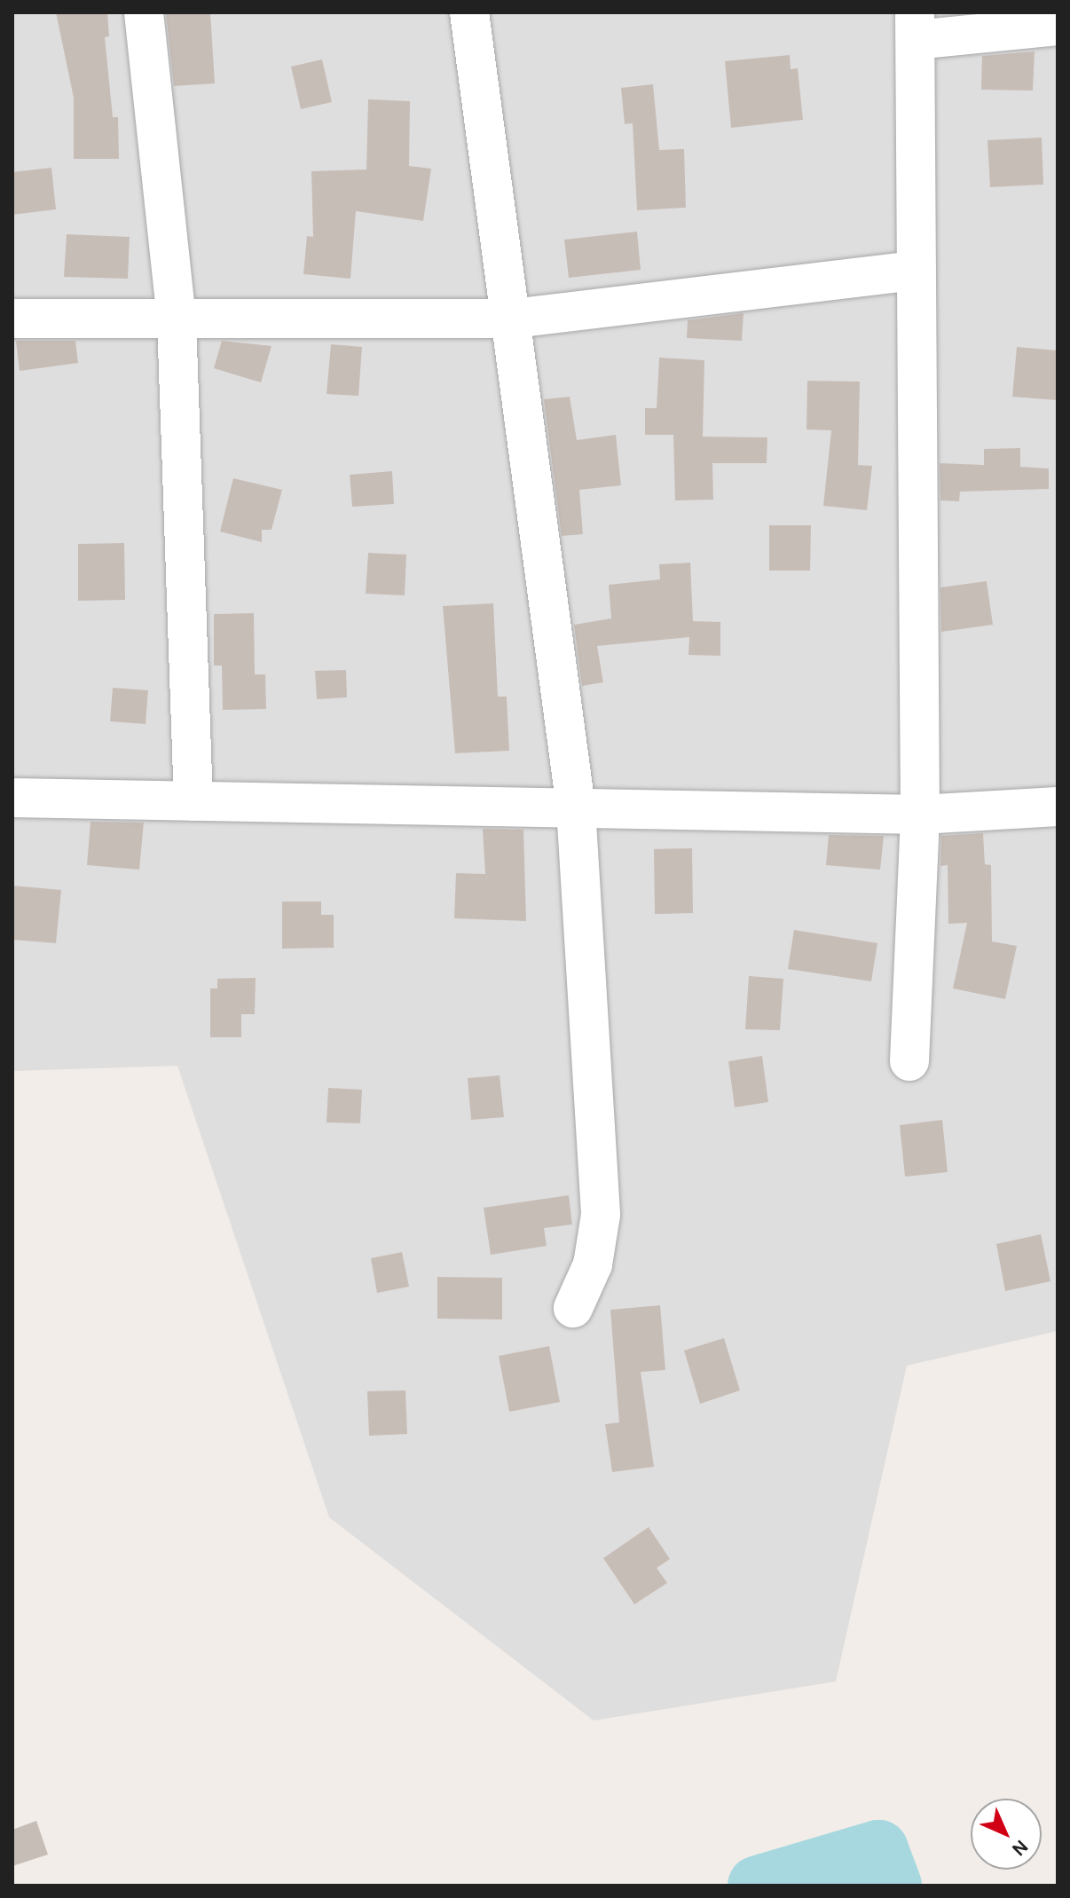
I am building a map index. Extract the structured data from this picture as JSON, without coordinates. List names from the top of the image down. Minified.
{"north":"bottom right"}
